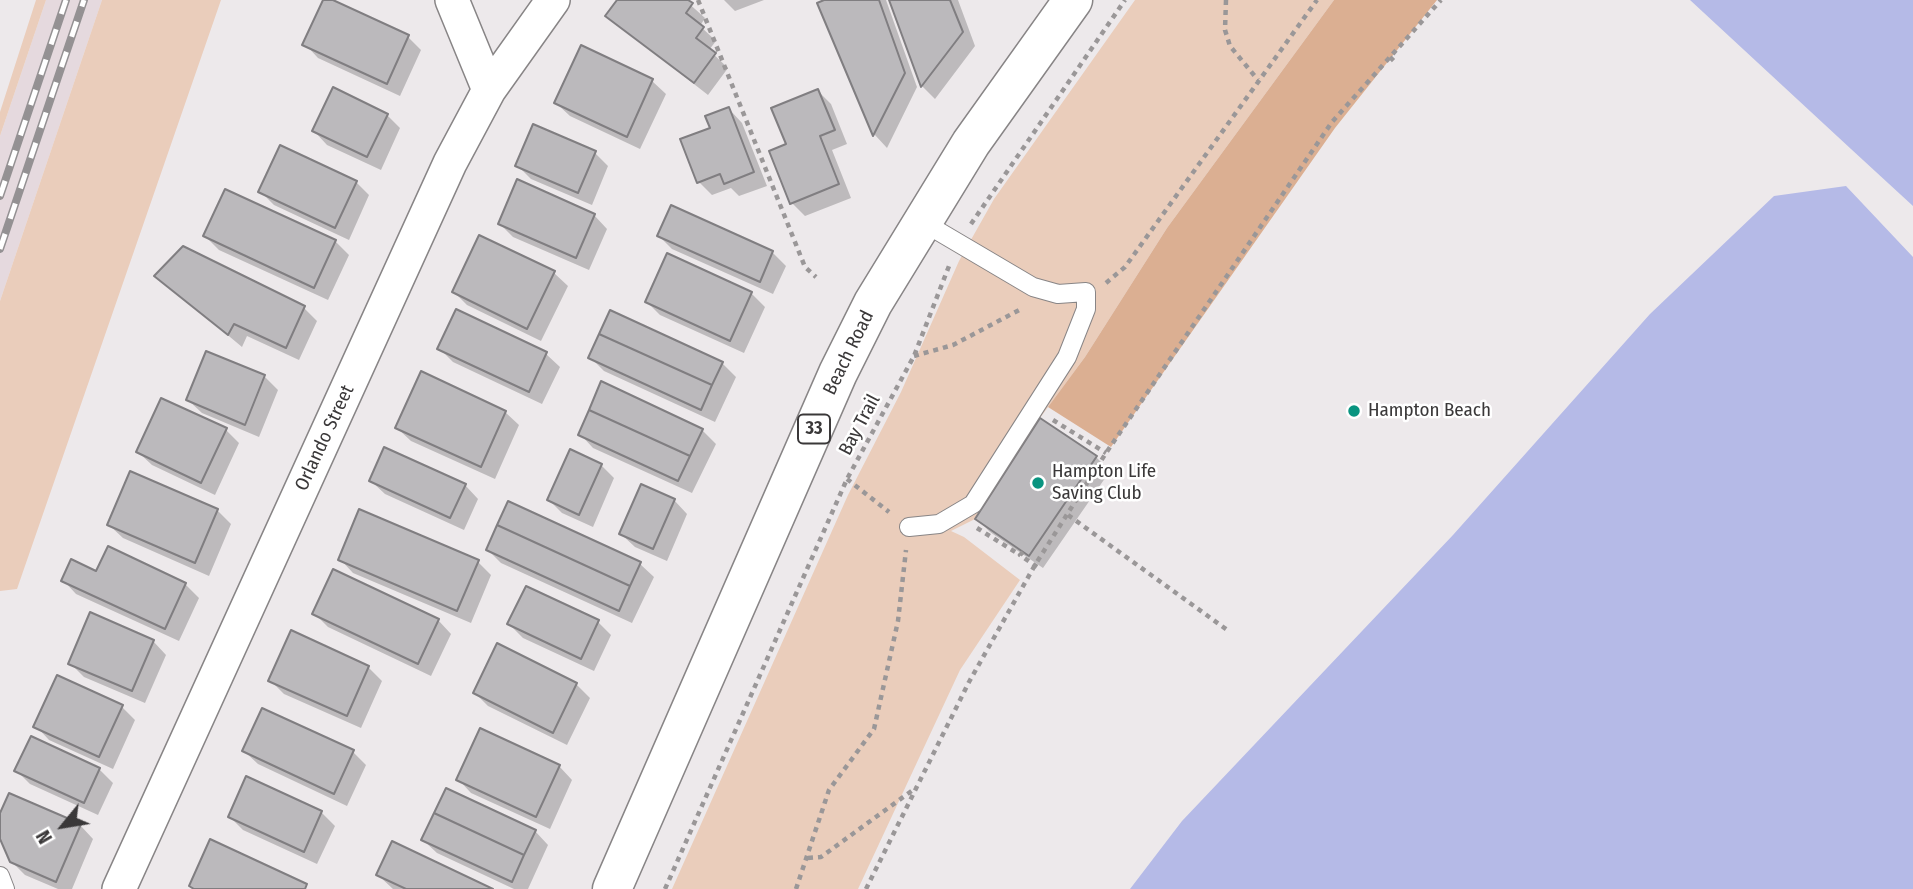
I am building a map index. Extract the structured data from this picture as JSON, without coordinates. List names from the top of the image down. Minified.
{"streets":{"main road":["Beach Road","33"],"street":["Orlando Street"],"path":["Bay Trail"]},"places":["Hampton Beach","Hampton Life Saving Club"],"north":"bottom left"}
